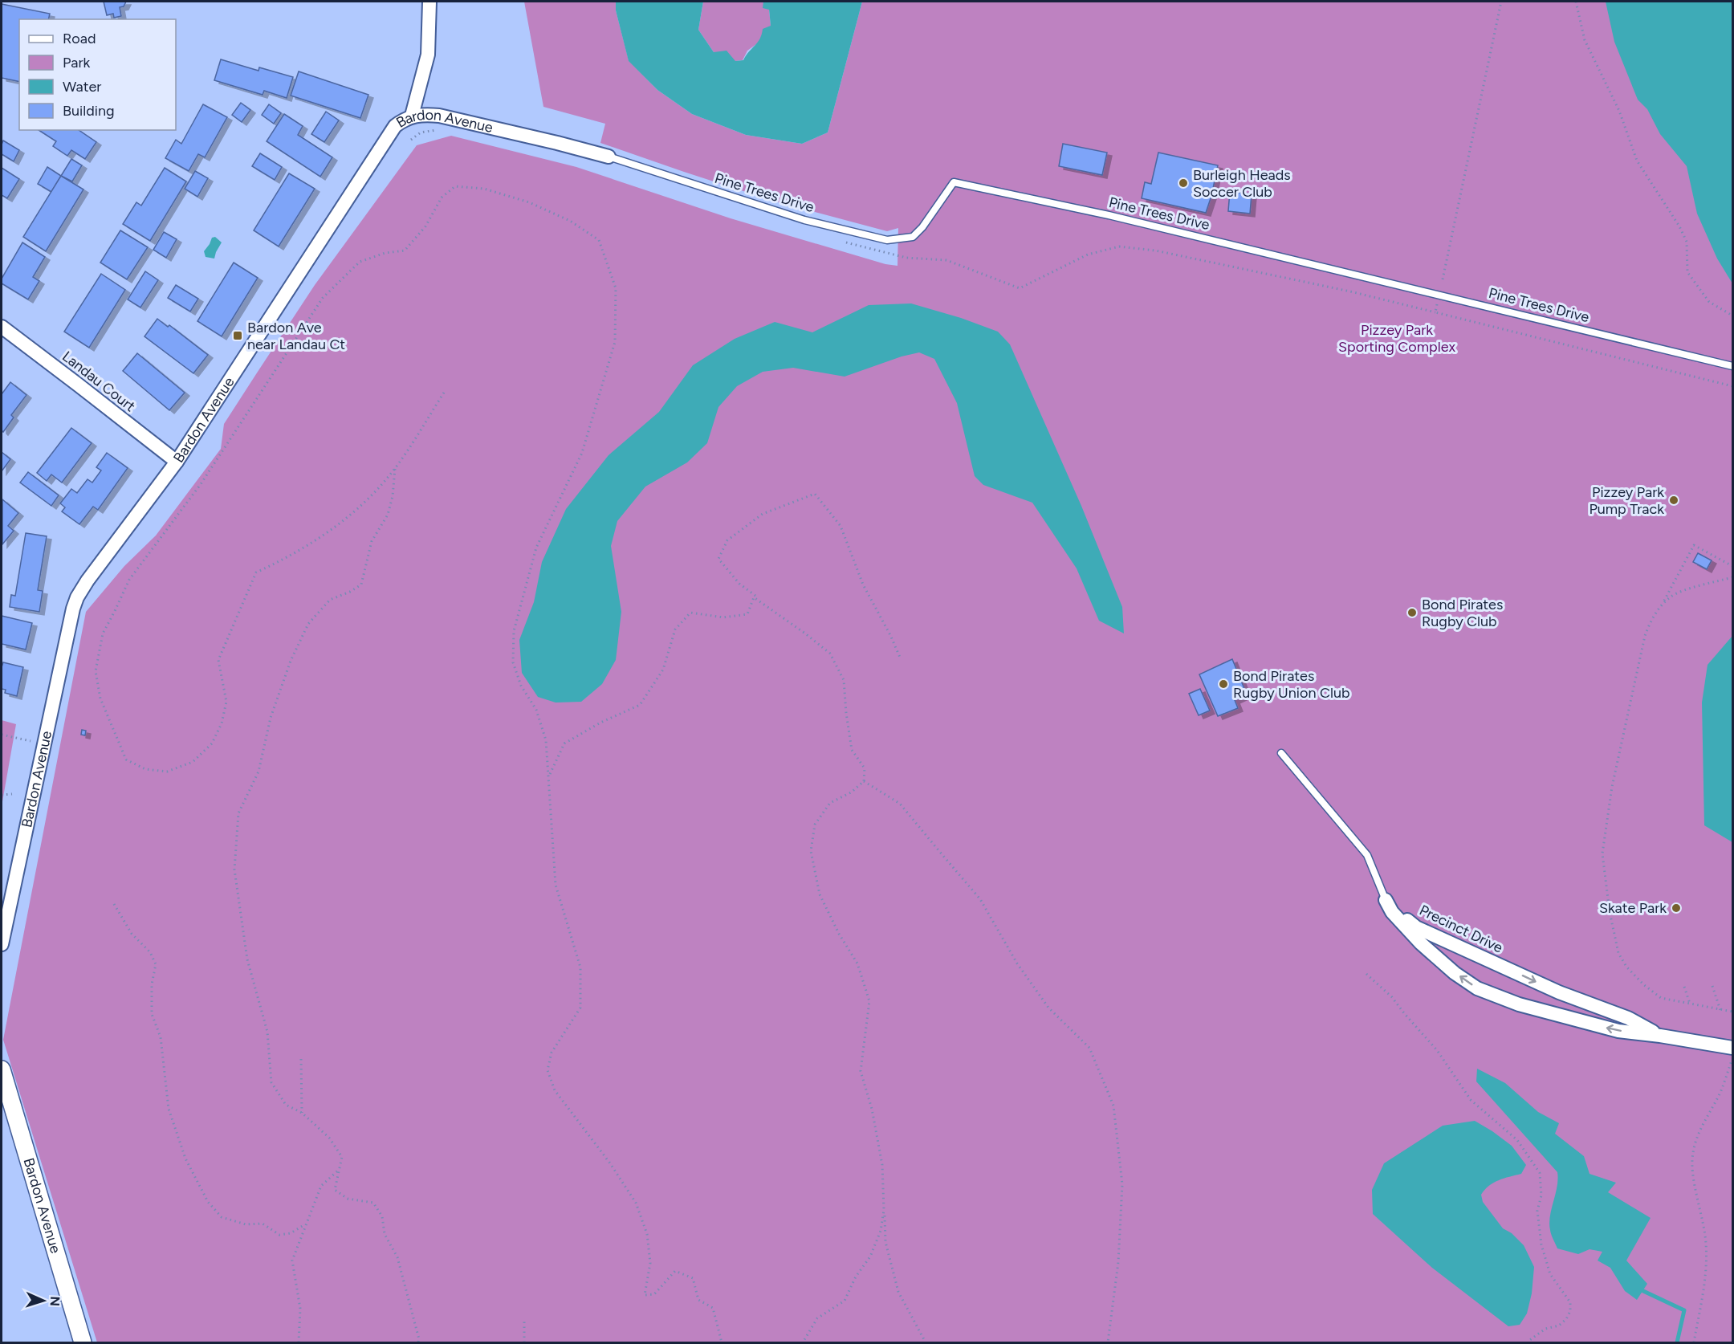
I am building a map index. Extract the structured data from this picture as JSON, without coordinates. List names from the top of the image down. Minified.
{"streets":{"street":["Bardon Avenue","Landau Court","Precinct Drive"],"lane":["Pine Trees Drive"]},"crossings":[["Bardon Avenue","Pine Trees Drive"],["Bardon Avenue","Landau Court"]],"parks":["Pizzey Park Sporting Complex"],"places":{"other":["Burleigh Heads Soccer Club","Pizzey Park Pump Track","Bond Pirates Rugby Club","Bond Pirates Rugby Union Club","Skate Park"],"transit":["Bardon Ave near Landau Ct"]},"legend":["Road","Park","Water","Building"],"north":"right"}
